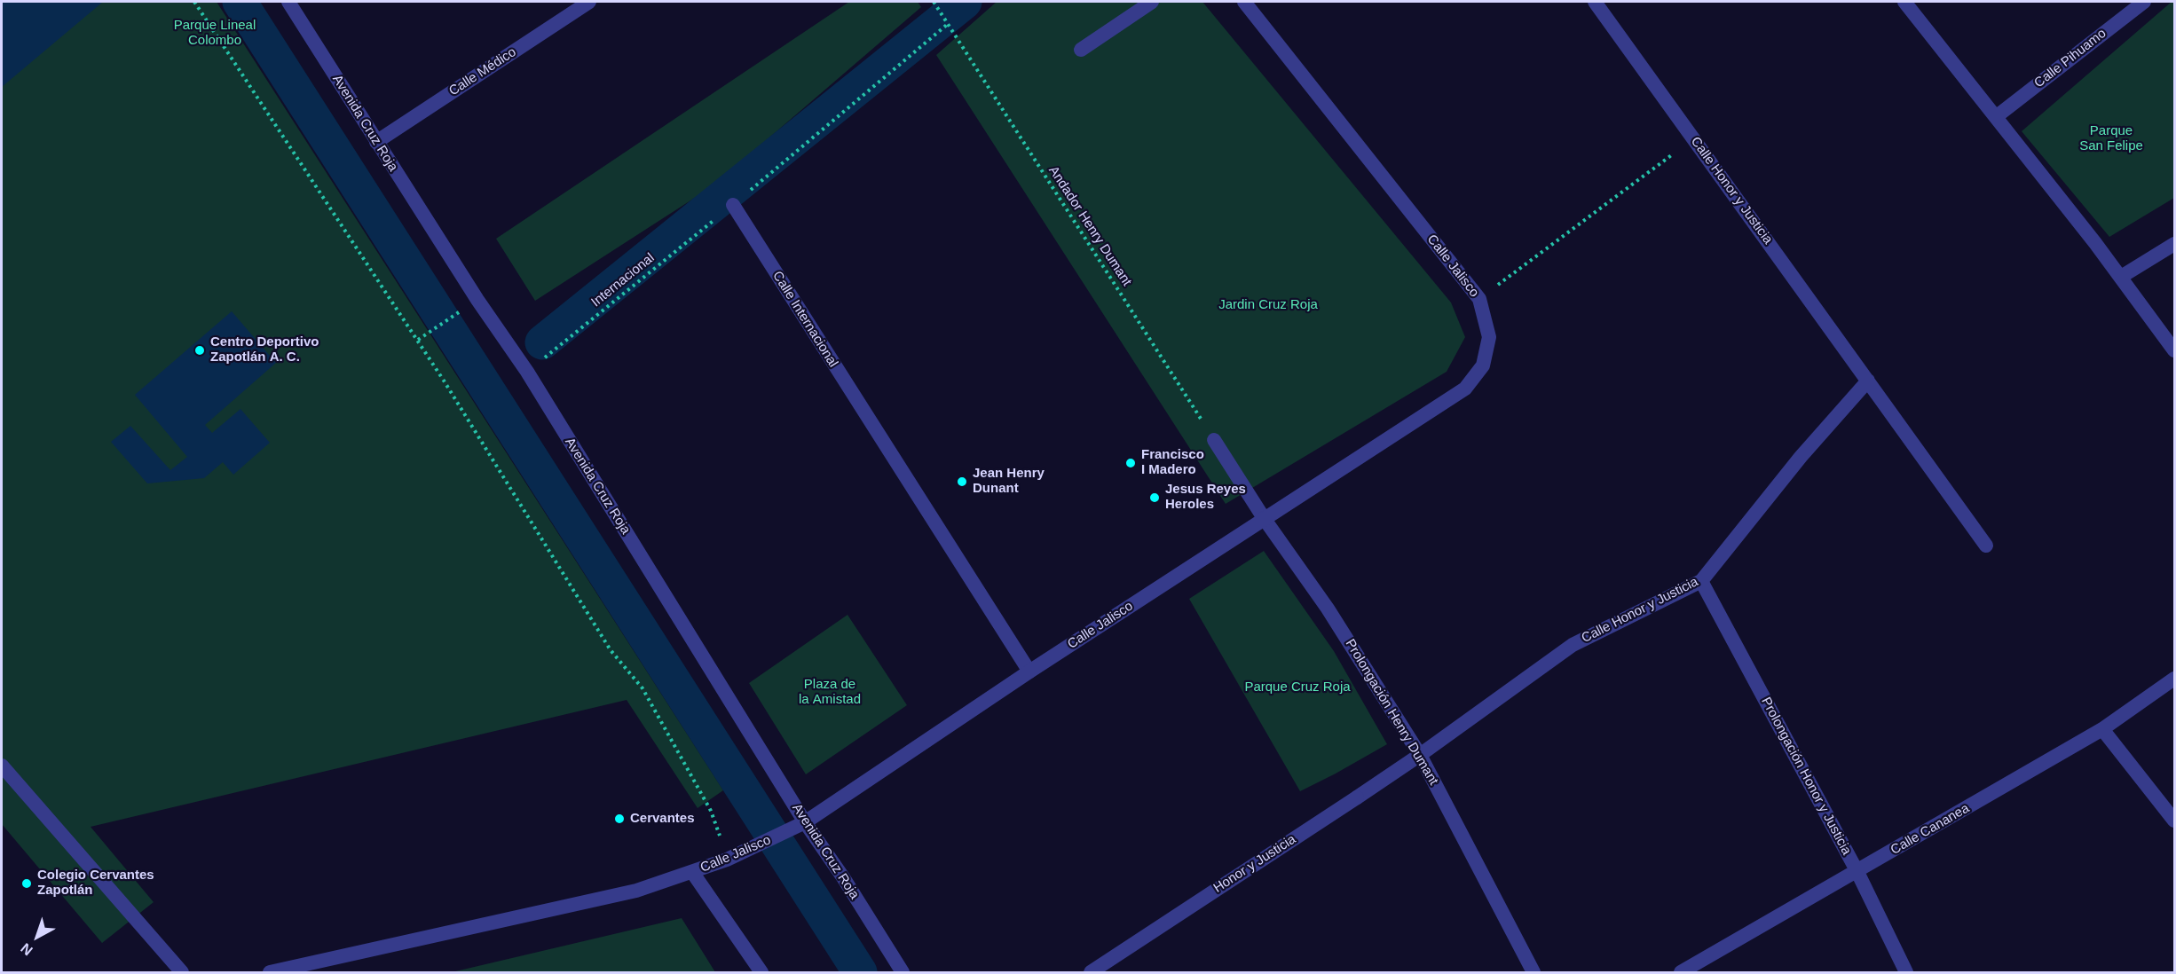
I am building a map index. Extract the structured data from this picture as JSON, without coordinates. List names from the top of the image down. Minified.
{"streets":{"street":["Calle Pihuamo","Calle Médico","Avenida Cruz Roja","Calle Honor y Justicia","Calle Jalisco","Calle Internacional","Prolongación Henry Dumant","Prolongación Honor y Justicia","Calle Cananea","Honor y Justicia"],"path":["Andador Henry Dumant","Internacional"]},"crossings":[["Calle Médico","Avenida Cruz Roja"],["Avenida Cruz Roja","Calle Jalisco"],["Avenida Cruz Roja","Internacional"],["Calle Honor y Justicia","Prolongación Henry Dumant"],["Calle Honor y Justicia","Prolongación Honor y Justicia"],["Calle Honor y Justicia","Honor y Justicia"],["Andador Henry Dumant","Prolongación Henry Dumant"],["Calle Jalisco","Calle Internacional"],["Calle Jalisco","Prolongación Henry Dumant"],["Internacional","Calle Internacional"],["Prolongación Henry Dumant","Honor y Justicia"],["Prolongación Honor y Justicia","Calle Cananea"]],"parks":["Parque Lineal Colombo","Parque San Felipe","Jardin Cruz Roja","Plaza de la Amistad","Parque Cruz Roja"],"places":["Centro Deportivo Zapotlán A. C.","Francisco I Madero","Jean Henry Dunant","Jesus Reyes Heroles","Cervantes","Colegio Cervantes Zapotlán"],"north":"bottom left"}
